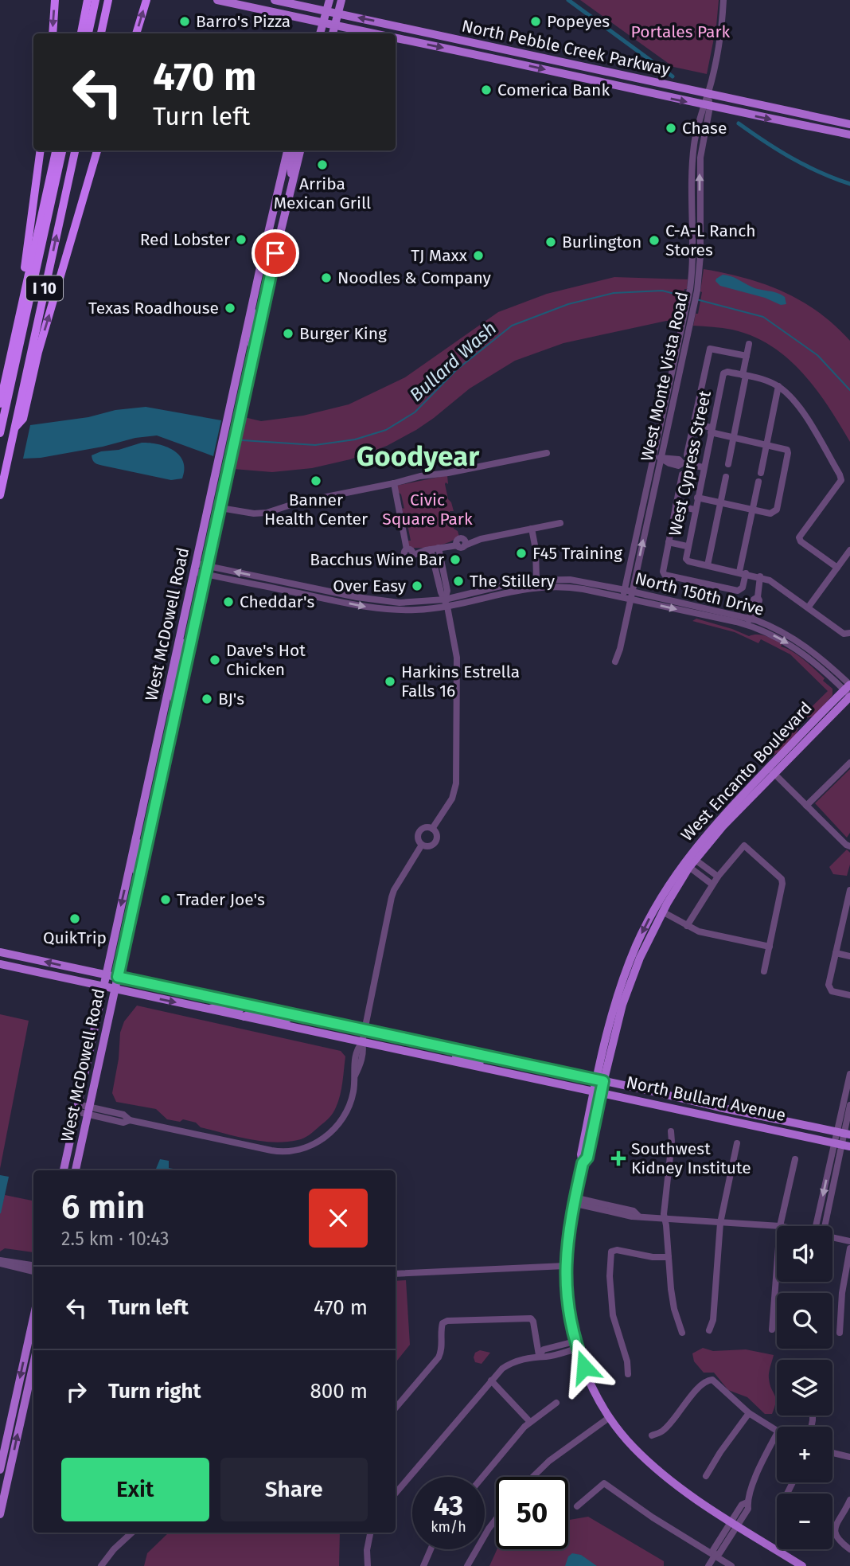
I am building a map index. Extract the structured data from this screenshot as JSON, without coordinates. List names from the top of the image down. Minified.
{"streets":{"highway":["I 10"],"main road":["North Pebble Creek Parkway","West McDowell Road","West Encanto Boulevard","North Bullard Avenue"],"street":["West Monte Vista Road","West Cypress Street","North 150th Drive"]},"crossings":[["North Pebble Creek Parkway","West Monte Vista Road"],["West Monte Vista Road","North 150th Drive"],["North 150th Drive","West McDowell Road"],["North 150th Drive","West Encanto Boulevard"],["West McDowell Road","North Bullard Avenue"],["West Encanto Boulevard","North Bullard Avenue"]],"districts":["Goodyear"],"water":["Bullard Wash"],"parks":["Portales Park","Civic Square Park"],"places":{"other":["Barro's Pizza","Popeyes","Comerica Bank","Chase","Arriba Mexican Grill","Red Lobster","C-A-L Ranch Stores","Burlington","TJ Maxx","Noodles & Company","Texas Roadhouse","Burger King","Banner Health Center","F45 Training","Bacchus Wine Bar","The Stillery","Over Easy","Cheddar's","Dave's Hot Chicken","Harkins Estrella Falls 16","BJ's","Trader Joe's","QuikTrip"],"health":["Southwest Kidney Institute"]},"page":{"turn":["470 m","Turn left"],"heading":["6 min","2.5 km · 10:43"],"map_buttons":["+","−"],"list":[{"name":"Turn left","value":"470 m"},{"name":"Turn right","value":"800 m"}],"buttons":["Exit","Share"],"speed":"43 km/h","limit":"50"}}
